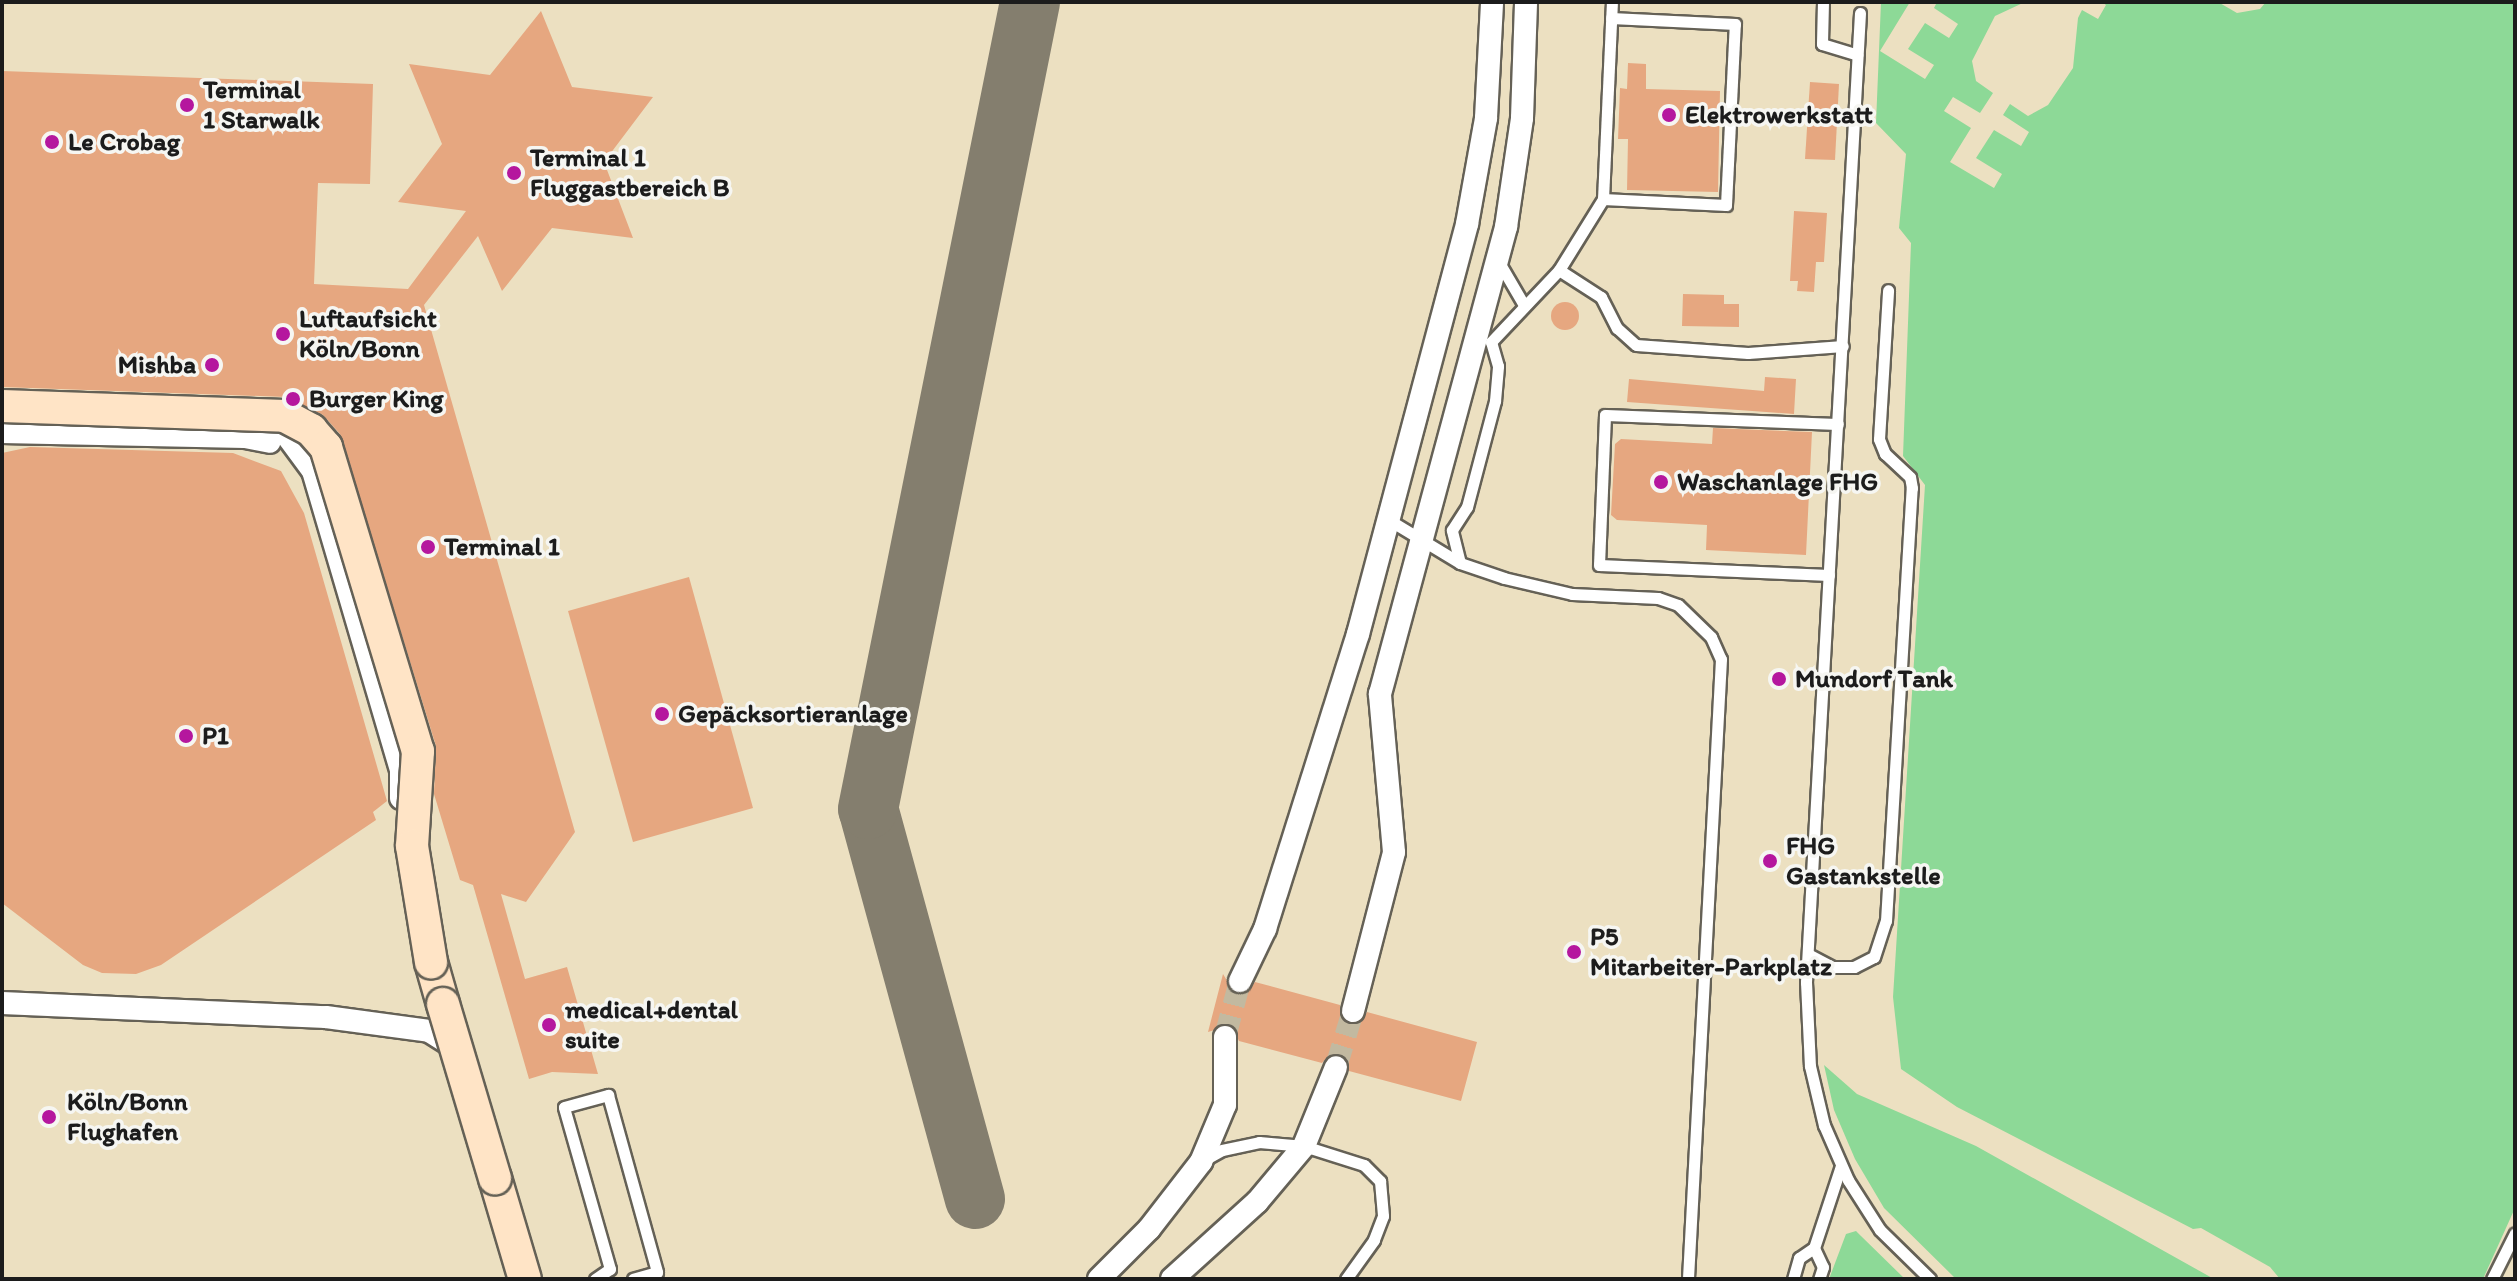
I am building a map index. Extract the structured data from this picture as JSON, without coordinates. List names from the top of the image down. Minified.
{"places":["Terminal 1 Starwalk","Elektrowerkstatt","Le Crobag","Terminal 1 Fluggastbereich B","Luftaufsicht Köln/Bonn","Mishba","Burger King","Waschanlage FHG","Terminal 1","Mundorf Tank","Gepäcksortieranlage","P1","FHG Gastankstelle","P5 Mitarbeiter-Parkplatz","medical+dental suite","Köln/Bonn Flughafen"]}
